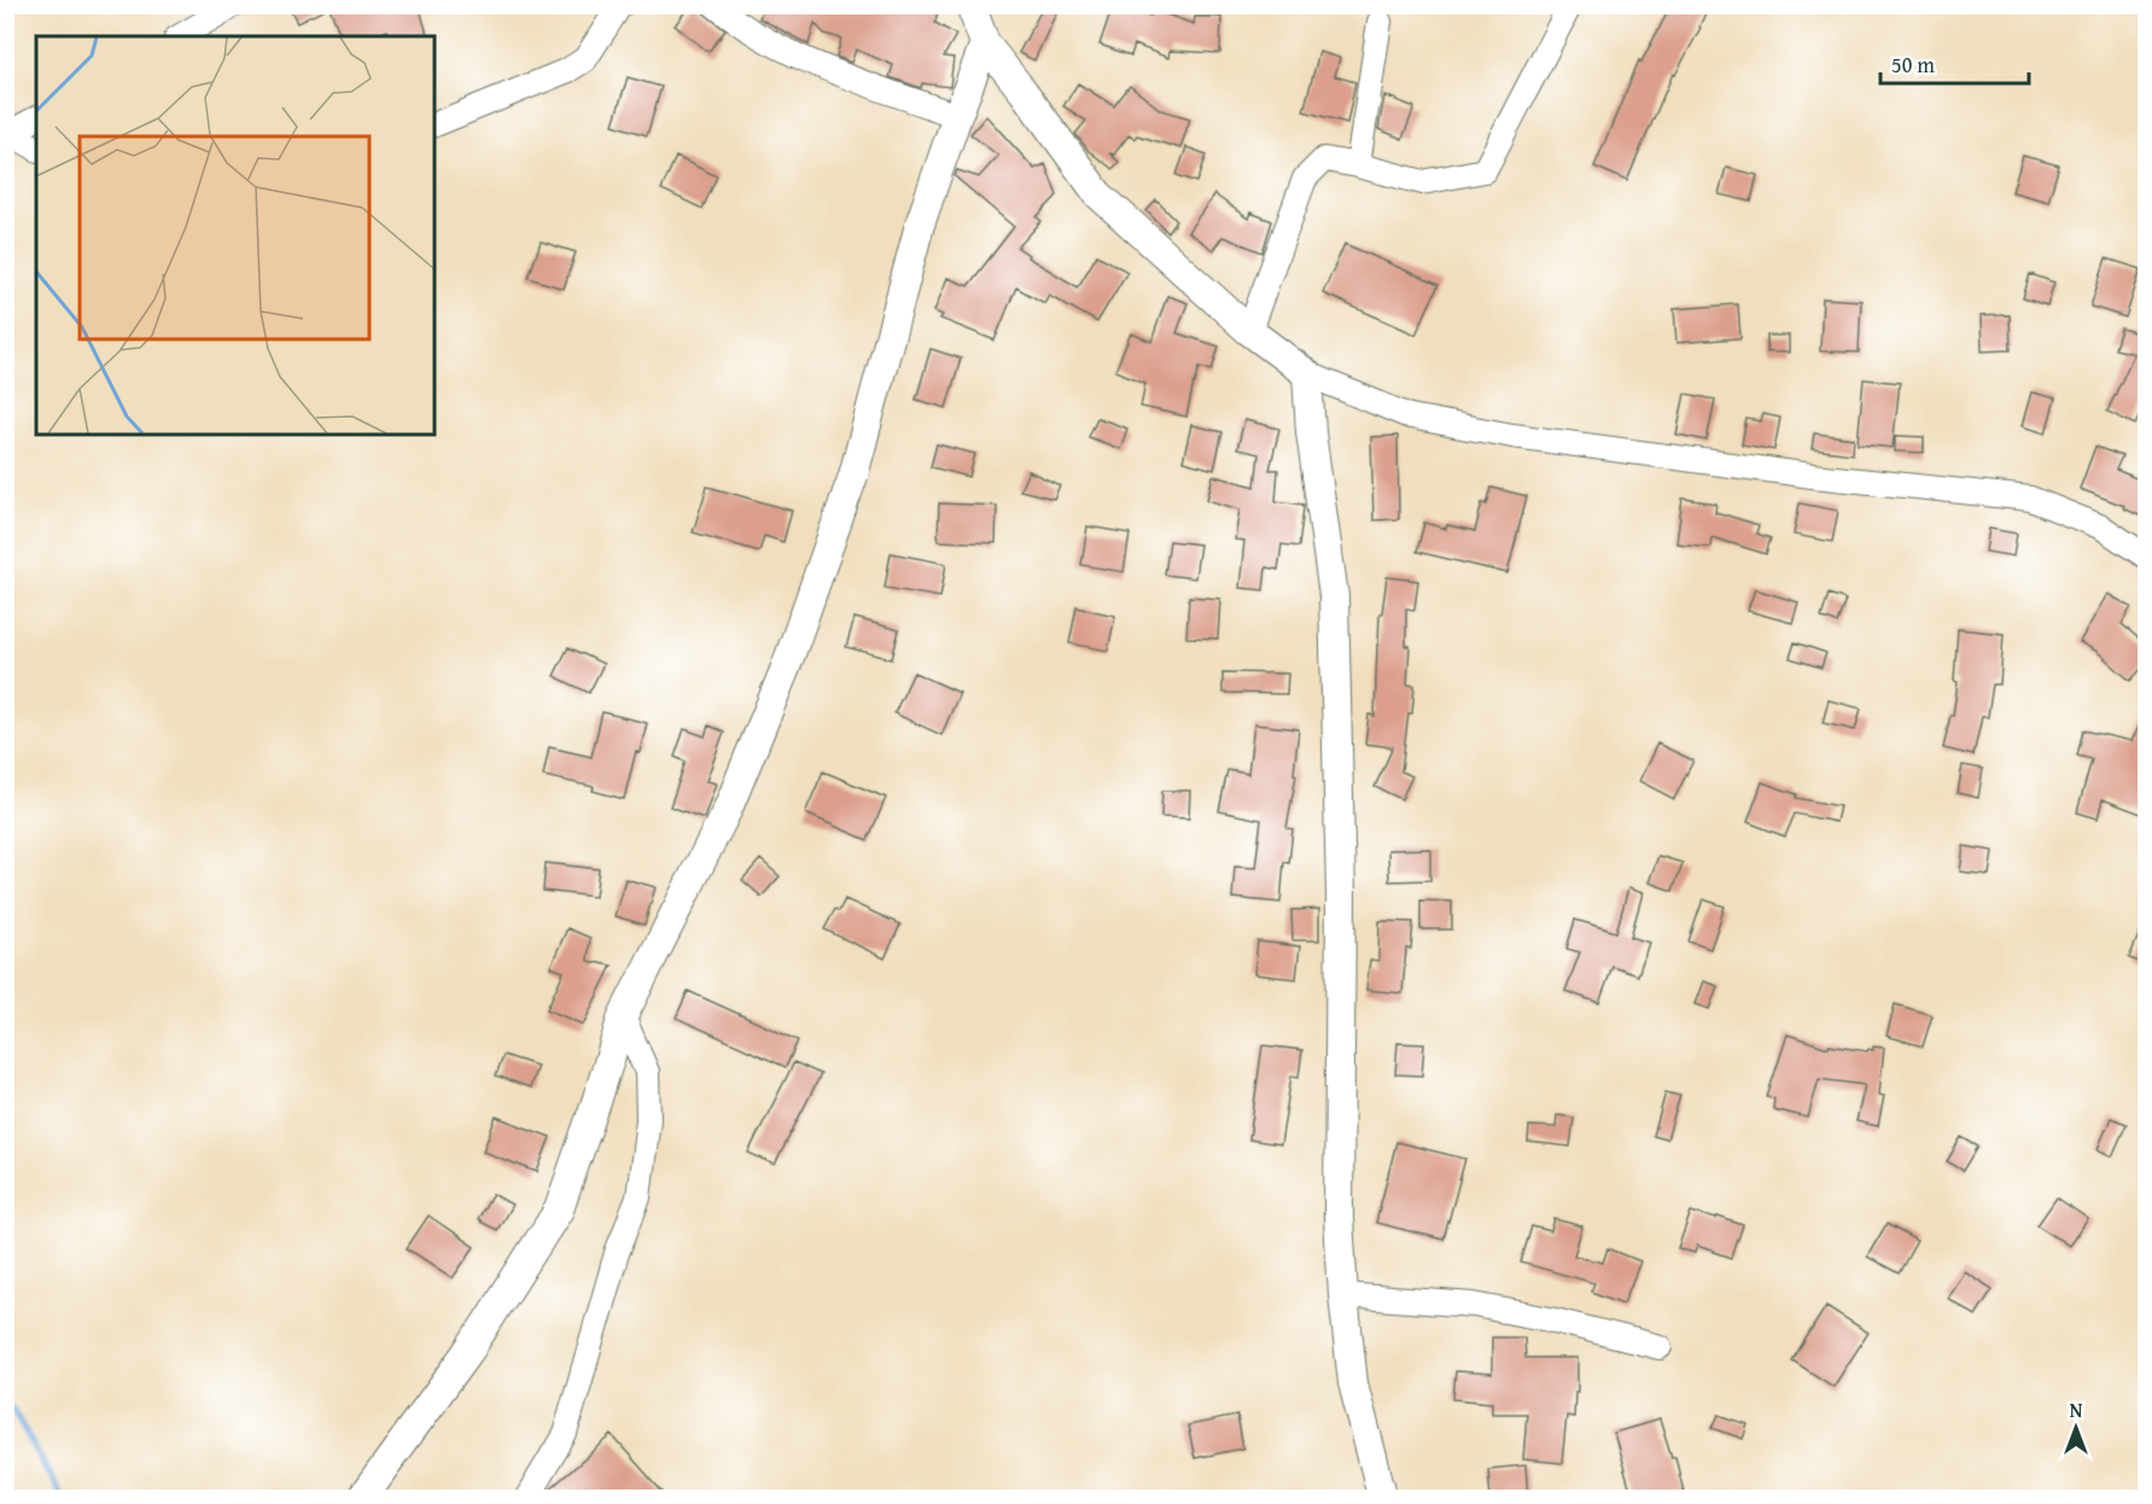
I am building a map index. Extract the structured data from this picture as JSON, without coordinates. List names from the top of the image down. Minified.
{"scale_bar":"50 m","north":"top"}
